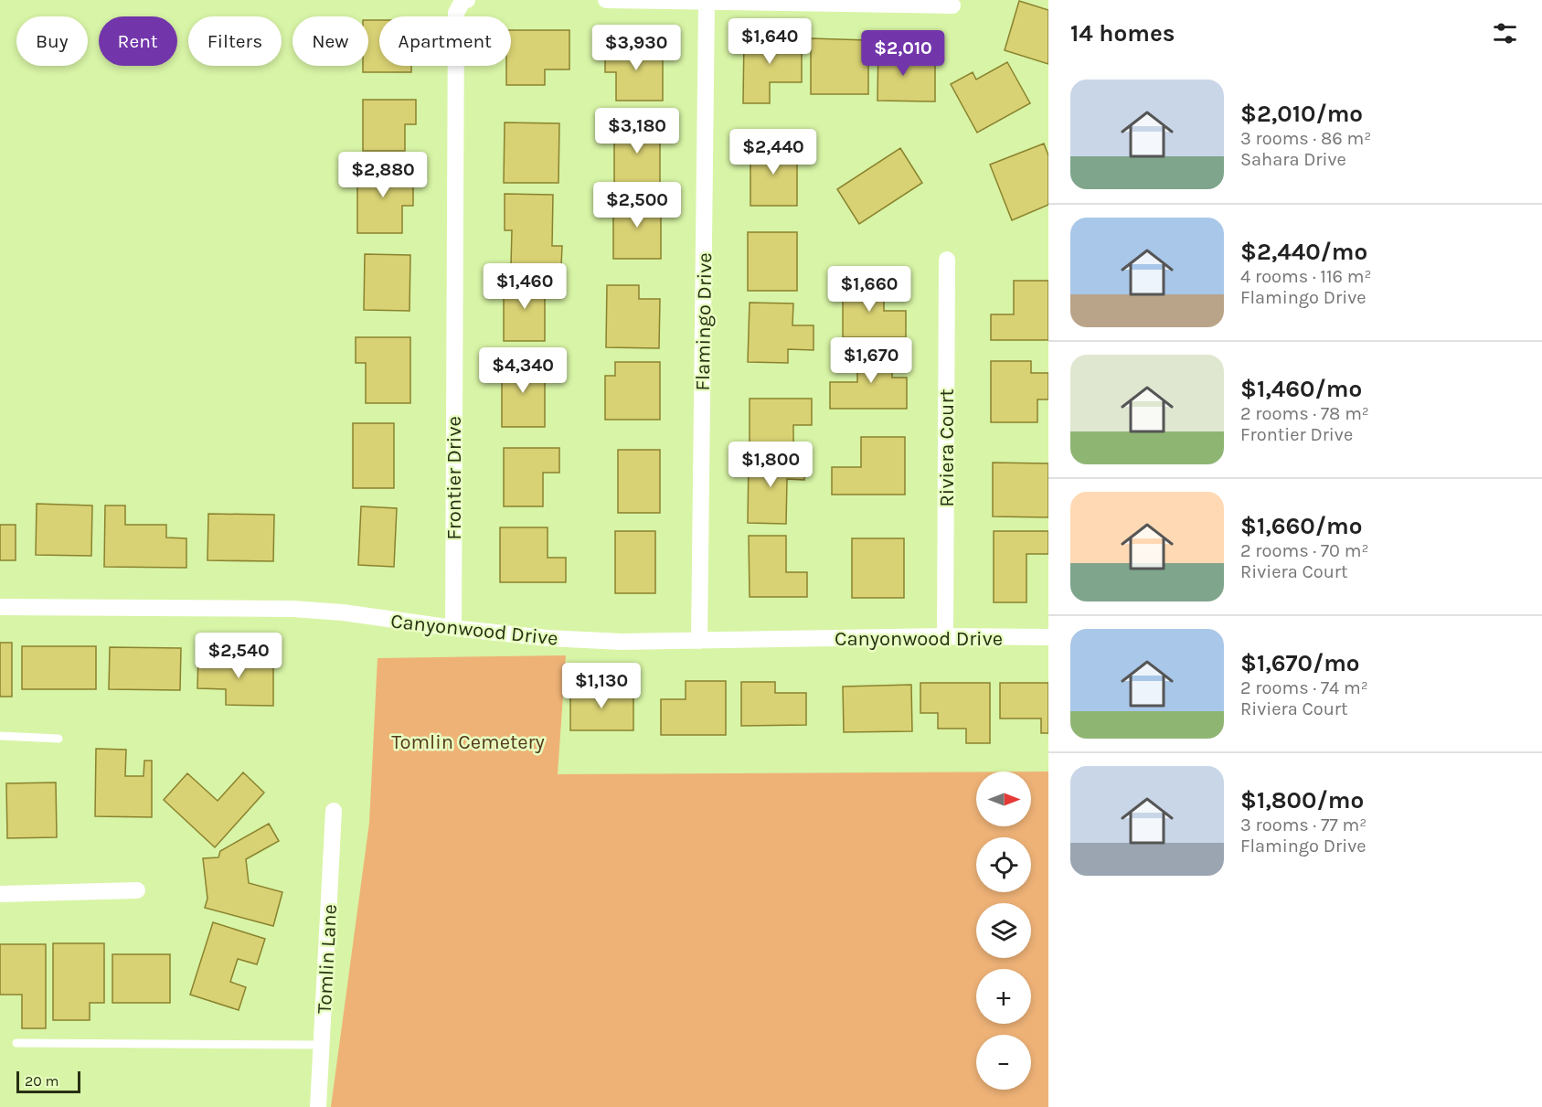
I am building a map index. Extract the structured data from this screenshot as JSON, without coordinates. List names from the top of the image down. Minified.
{"streets":{"street":["Flamingo Drive","Riviera Court","Frontier Drive","Canyonwood Drive","Tomlin Lane"]},"crossings":[["Flamingo Drive","Canyonwood Drive"],["Riviera Court","Canyonwood Drive"],["Frontier Drive","Canyonwood Drive"]],"parks":["Tomlin Cemetery"],"scale_bar":"20 m","north":"right","page":{"heading":"14 homes","chip":["Buy","Rent","Filters","New","Apartment"],"price":["$1,640","$3,930","$2,010","$3,180","$2,440","$2,880","$2,500","$1,460","$1,660","$1,670","$4,340","$1,800","$2,540","$1,130"],"list":[{"name":"$2,010/mo","note":"3 rooms · 86 m² · Sahara Drive"},{"name":"$2,440/mo","note":"4 rooms · 116 m² · Flamingo Drive"},{"name":"$1,460/mo","note":"2 rooms · 78 m² · Frontier Drive"},{"name":"$1,660/mo","note":"2 rooms · 70 m² · Riviera Court"},{"name":"$1,670/mo","note":"2 rooms · 74 m² · Riviera Court"},{"name":"$1,800/mo","note":"3 rooms · 77 m² · Flamingo Drive"}],"map_buttons":["+","−"],"scale":"20 m"}}
